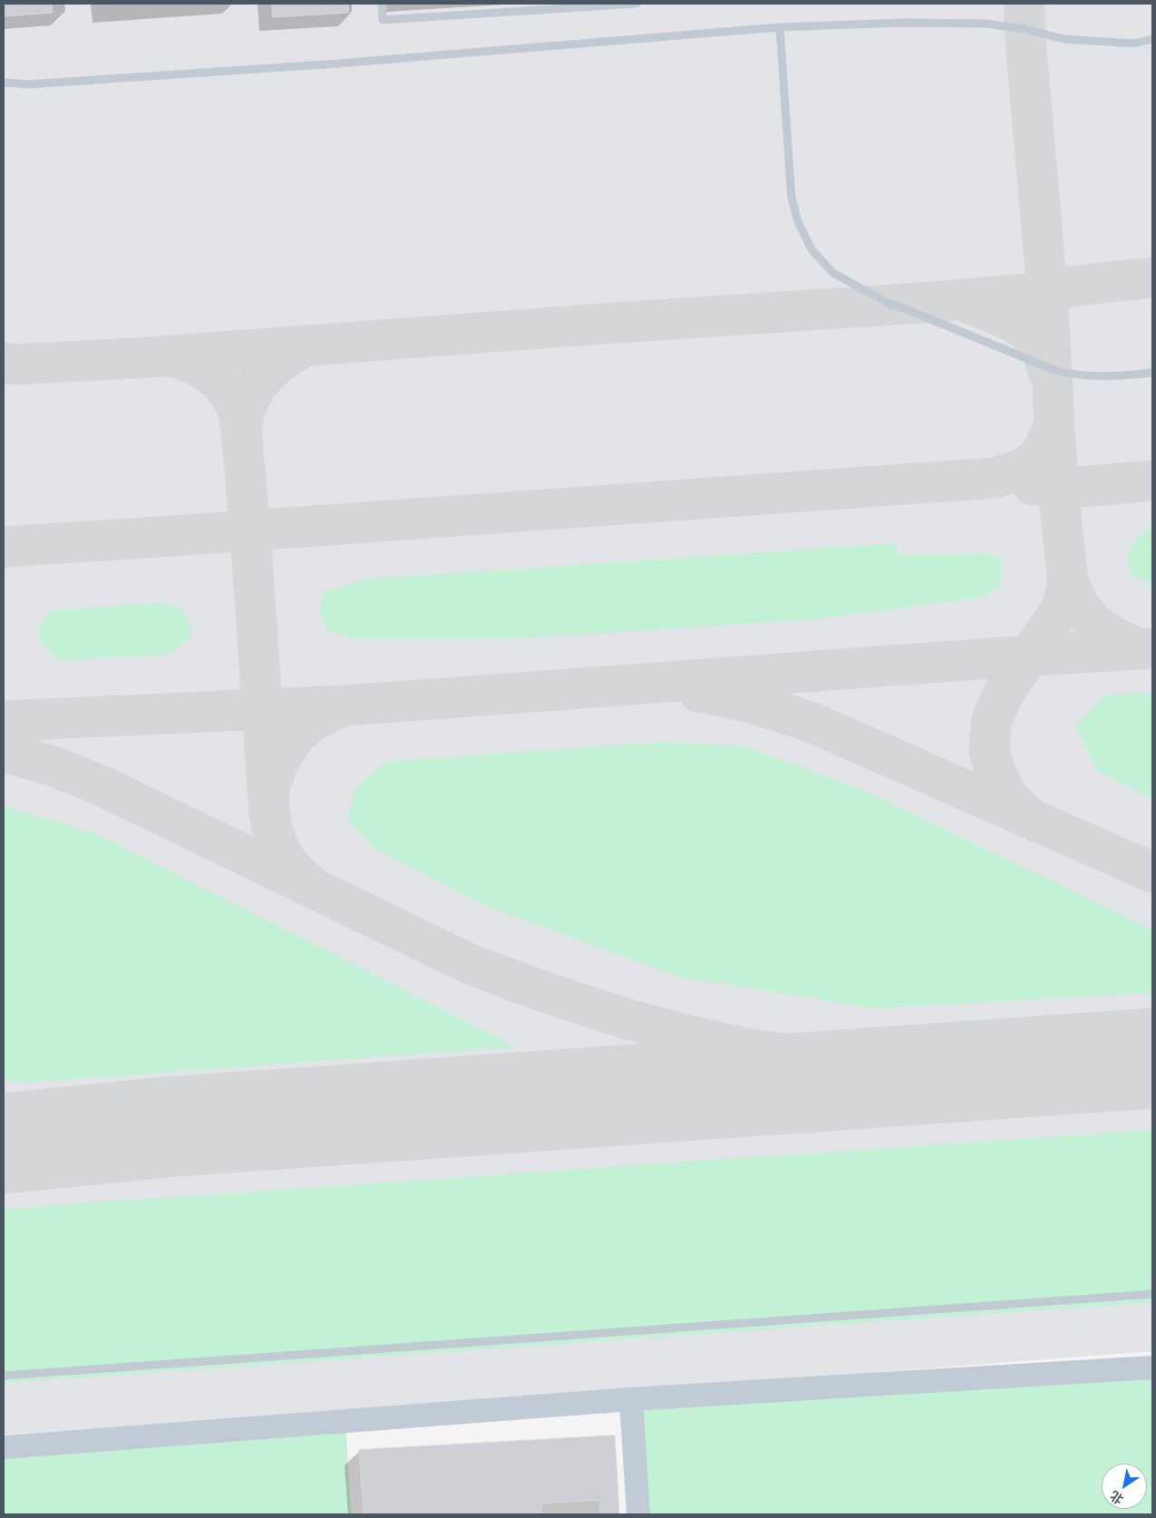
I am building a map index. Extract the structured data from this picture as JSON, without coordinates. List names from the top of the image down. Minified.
{"north":"bottom left"}
